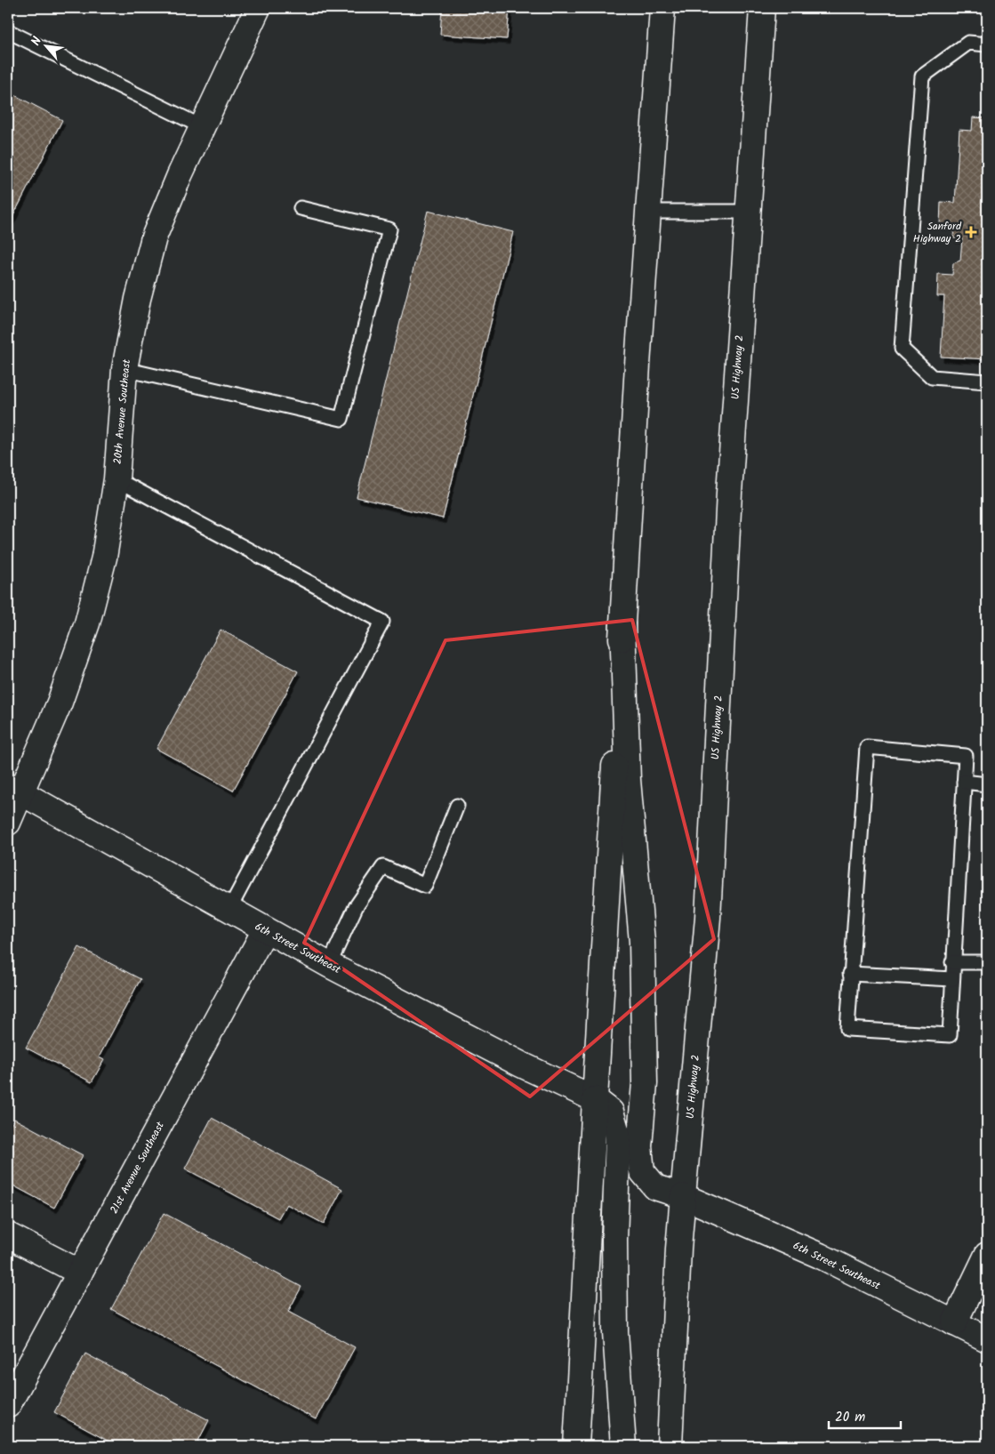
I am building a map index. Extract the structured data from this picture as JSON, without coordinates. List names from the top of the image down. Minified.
{"streets":{"main road":["US Highway 2","20th Avenue Southeast","6th Street Southeast","21st Avenue Southeast"]},"crossings":[["US Highway 2","6th Street Southeast"],["20th Avenue Southeast","6th Street Southeast"],["6th Street Southeast","21st Avenue Southeast"]],"places":{"health":["Sanford Highway 2"]},"scale_bar":"20 m","north":"top left"}
